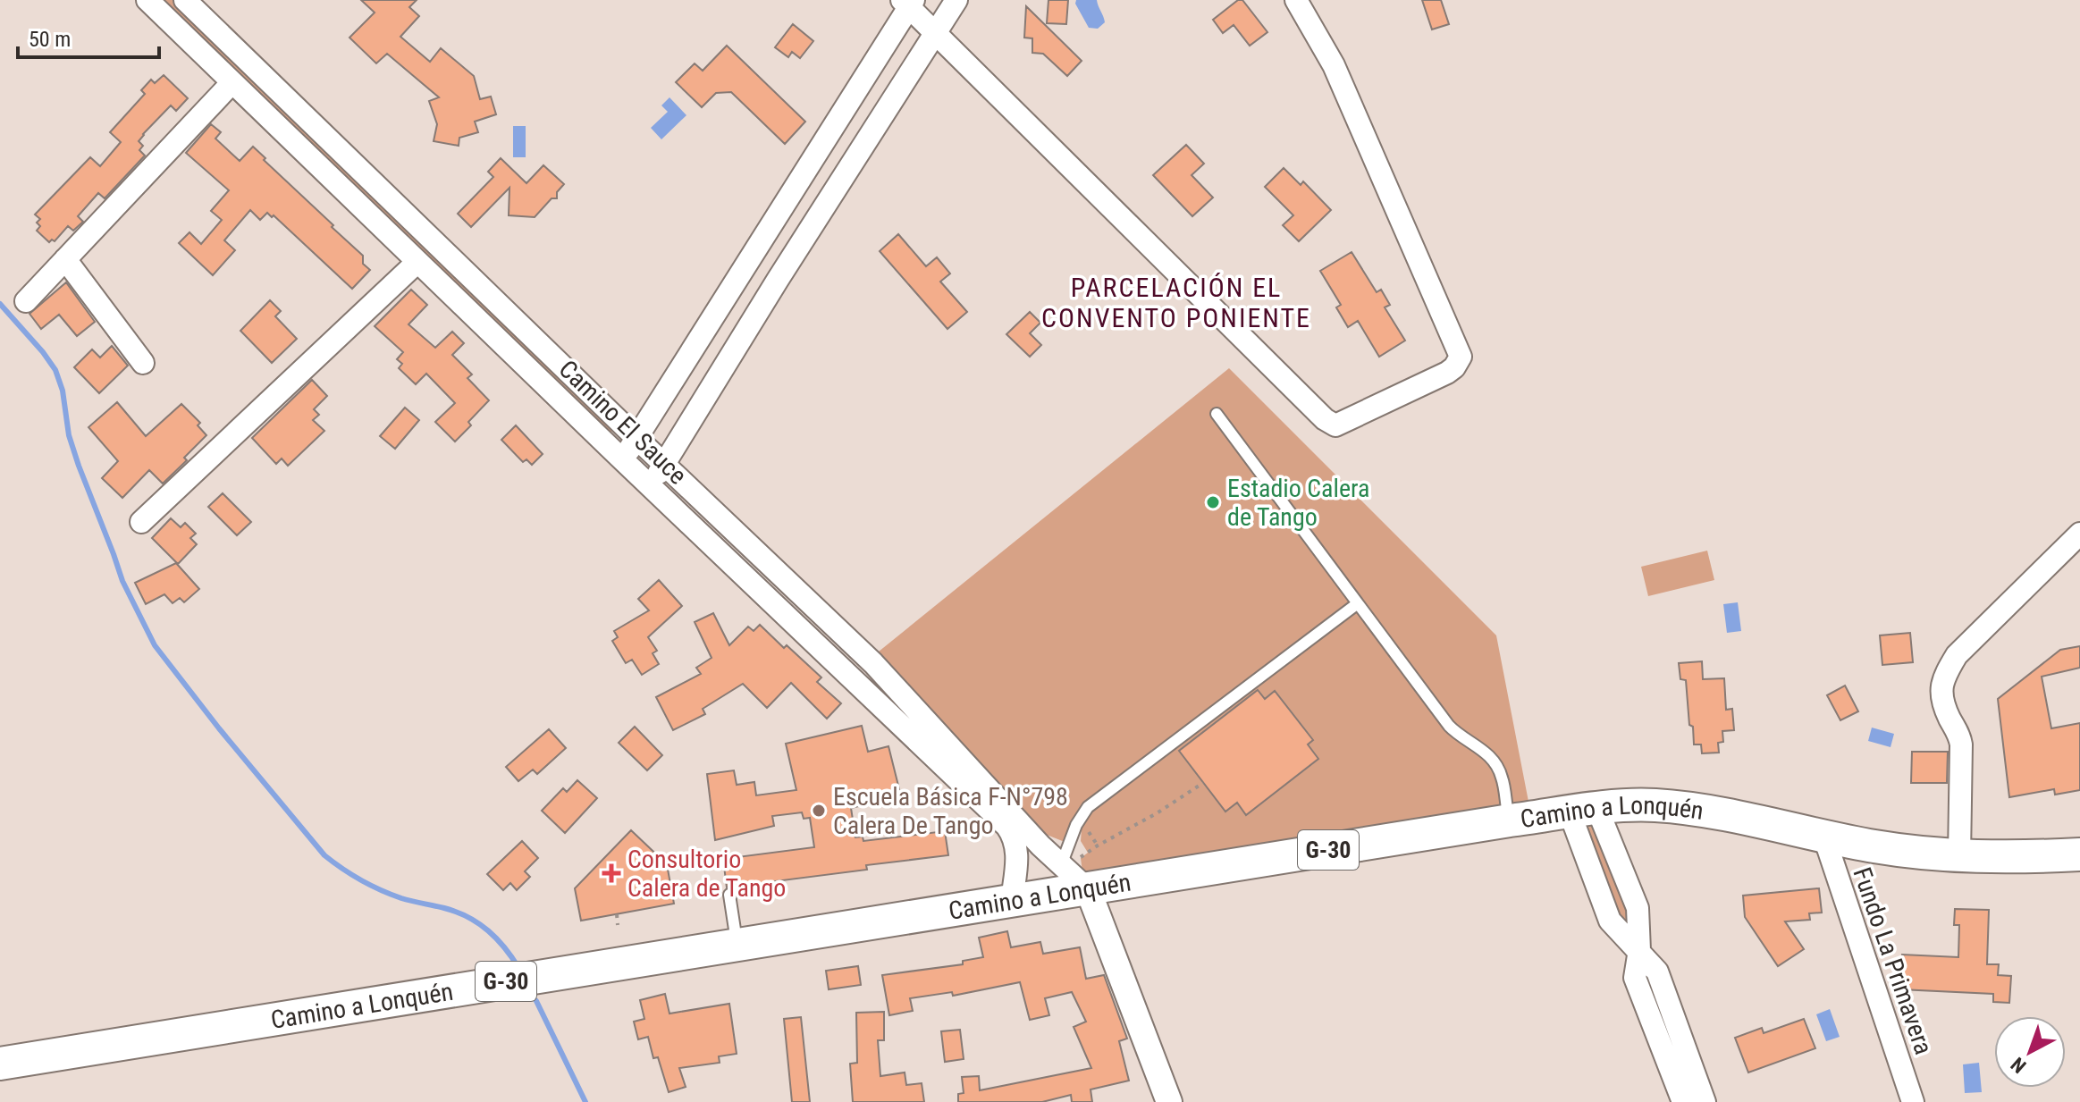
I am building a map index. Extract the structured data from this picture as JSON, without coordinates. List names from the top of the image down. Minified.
{"streets":{"main road":["Camino a Lonquén","G-30"],"street":["Camino El Sauce","Fundo La Primavera"]},"crossings":[["Camino El Sauce","Camino a Lonquén"],["Camino a Lonquén","Fundo La Primavera"]],"districts":["PARCELACIÓN EL CONVENTO PONIENTE"],"places":{"other":["Estadio Calera de Tango","Escuela Básica F-N°798 Calera De Tango"],"health":["Consultorio Calera de Tango"]},"scale_bar":"50 m","north":"bottom left"}
